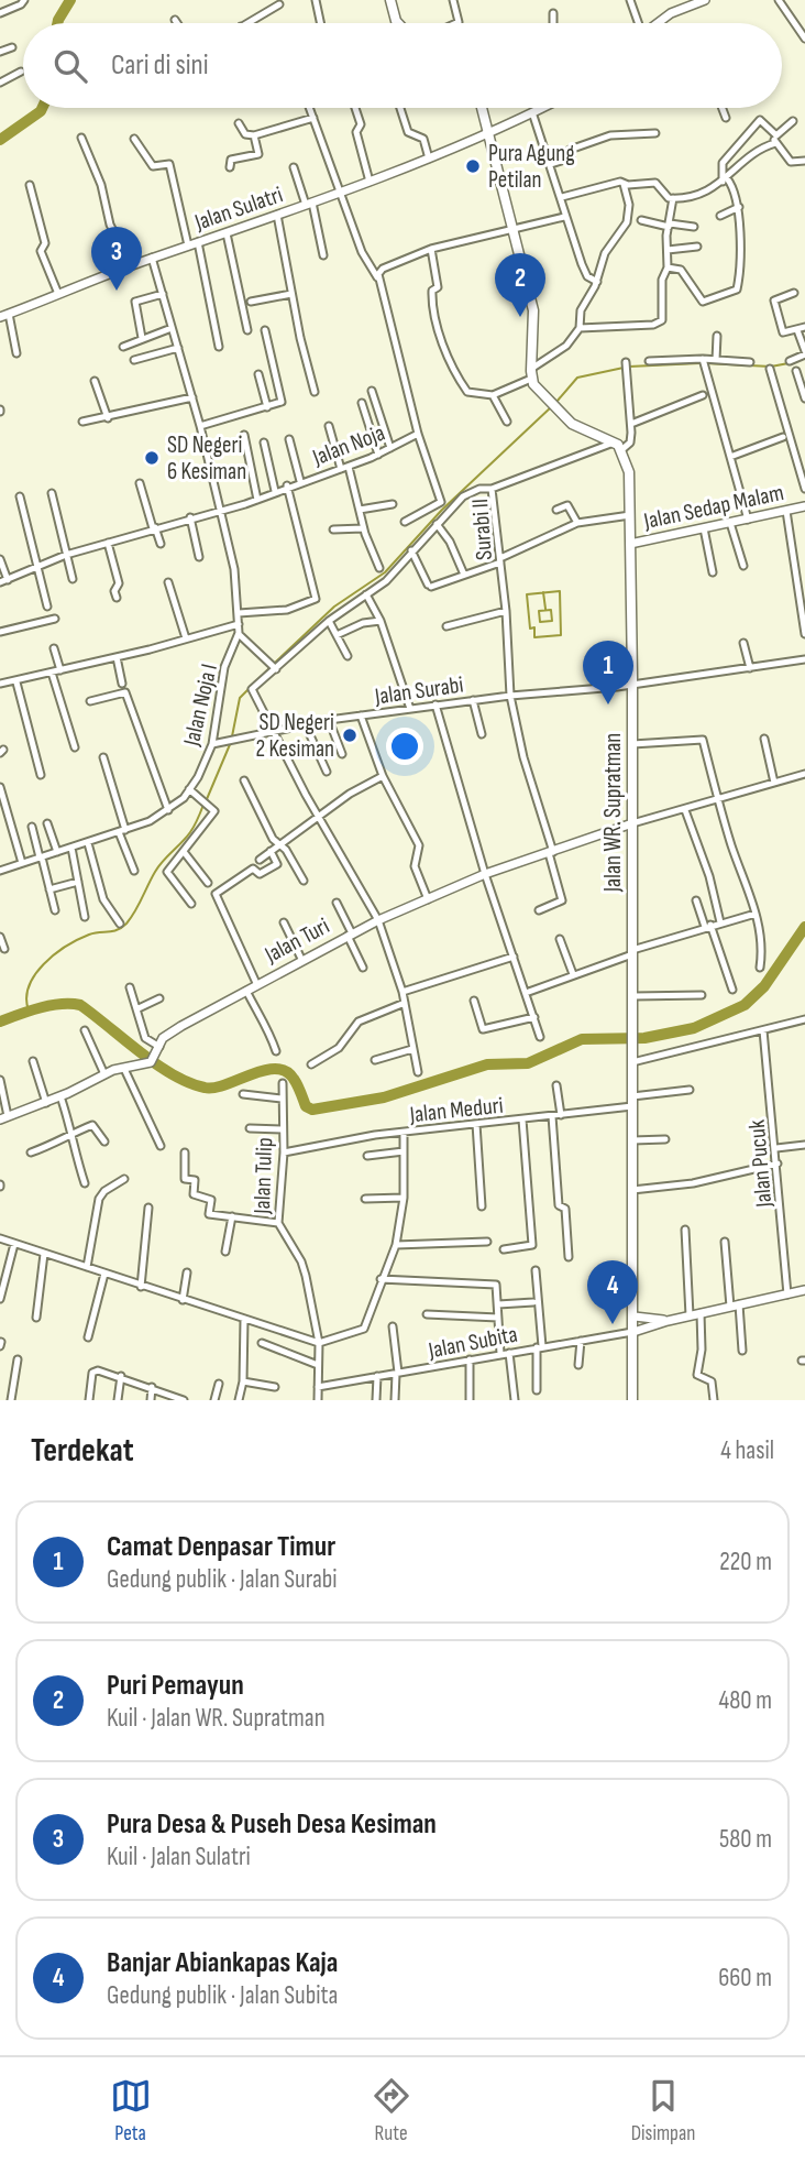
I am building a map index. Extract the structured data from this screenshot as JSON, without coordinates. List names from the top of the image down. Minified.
{"streets":{"main road":["Jalan WR. Supratman"],"street":["Jalan Sulatri","Jalan Noja","Jalan Sedap Malam","Surabi II","Jalan Surabi","Jalan Noja I","Jalan Turi","Jalan Meduri","Jalan Pucuk","Jalan Tulip","Jalan Subita"]},"crossings":[["Jalan Sulatri","Jalan Noja"],["Jalan Sulatri","Jalan Noja I"],["Jalan Noja","Jalan Noja I"],["Jalan Sedap Malam","Jalan WR. Supratman"],["Surabi II","Jalan Surabi"],["Surabi II","Jalan WR. Supratman"],["Surabi II","Jalan Turi"],["Jalan Surabi","Jalan Noja I"],["Jalan Surabi","Jalan WR. Supratman"],["Jalan WR. Supratman","Jalan Turi"],["Jalan WR. Supratman","Jalan Meduri"],["Jalan WR. Supratman","Jalan Subita"],["Jalan Meduri","Jalan Tulip"],["Jalan Tulip","Jalan Subita"]],"places":["Pura Agung Petilan","SD Negeri 6 Kesiman","SD Negeri 2 Kesiman"],"page":{"search":"Cari di sini","pins":["3","2","1","4"],"heading":["Terdekat","4 hasil"],"list":[{"mark":"1","name":"Camat Denpasar Timur","note":"Gedung publik · Jalan Surabi","value":"220 m"},{"mark":"2","name":"Puri Pemayun","note":"Kuil · Jalan WR. Supratman","value":"480 m"},{"mark":"3","name":"Pura Desa & Puseh Desa Kesiman","note":"Kuil · Jalan Sulatri","value":"580 m"},{"mark":"4","name":"Banjar Abiankapas Kaja","note":"Gedung publik · Jalan Subita","value":"660 m"}],"nav":["Peta","Rute","Disimpan"]}}
